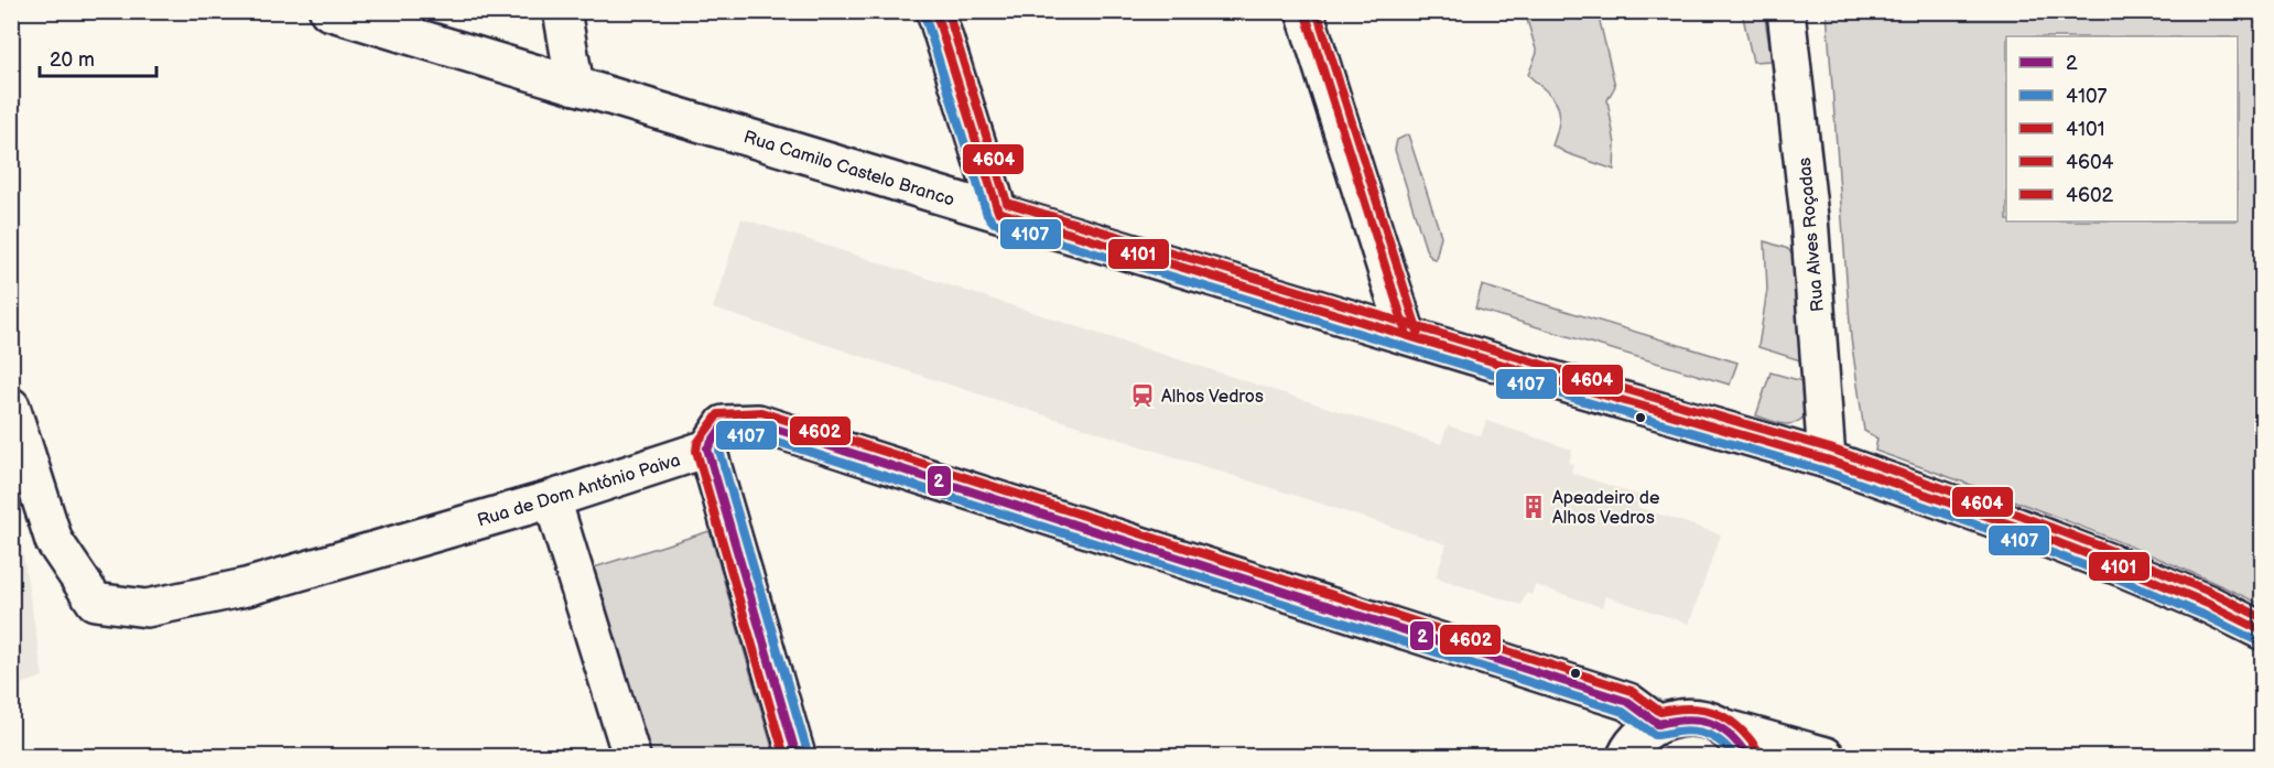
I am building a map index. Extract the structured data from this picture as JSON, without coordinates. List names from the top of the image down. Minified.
{"streets":{"street":["Rua Camilo Castelo Branco","Rua Alves Roçadas","Rua de Dom António Paiva"]},"crossings":[["Rua Camilo Castelo Branco","Rua Alves Roçadas"]],"places":{"station":["Alhos Vedros"],"building":["Apeadeiro de Alhos Vedros"]},"lines":["transit line 4101","transit line 4604","transit line 4107","transit line 4602","transit line 2"],"legend":["2","4107","4101","4604","4602"],"scale_bar":"20 m"}
